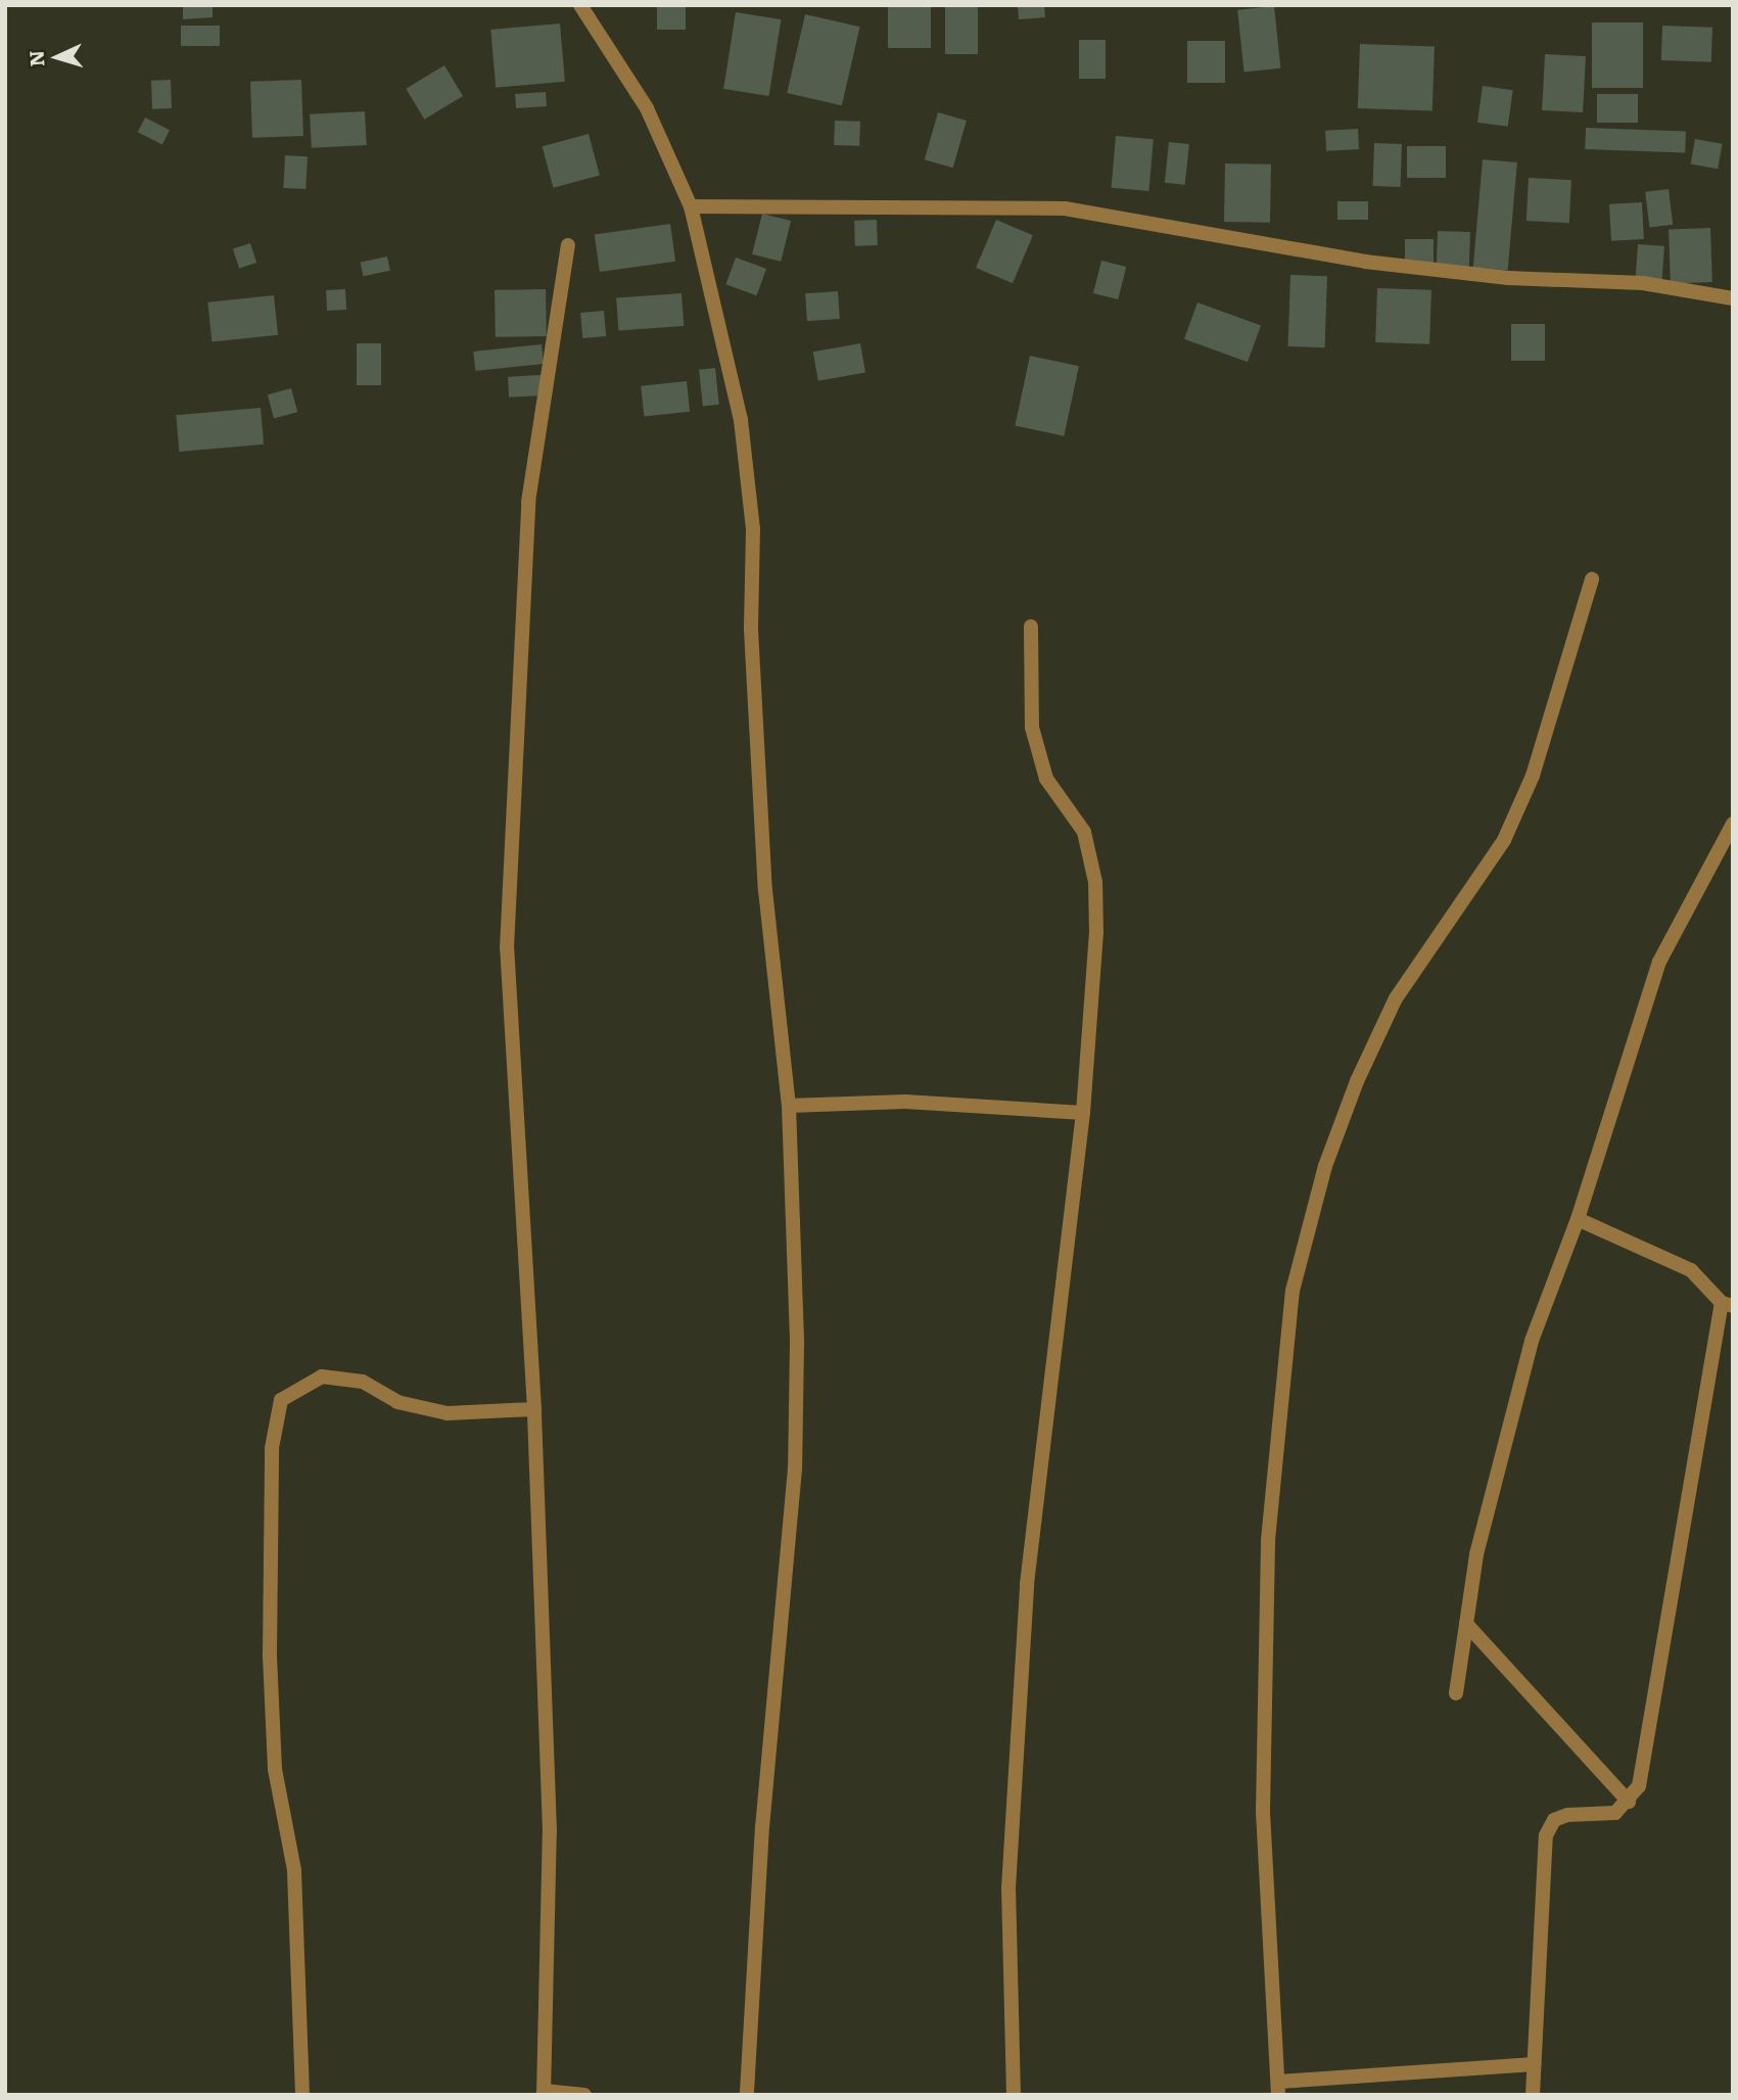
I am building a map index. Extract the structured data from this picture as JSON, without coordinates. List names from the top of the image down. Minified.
{"north":"left"}
